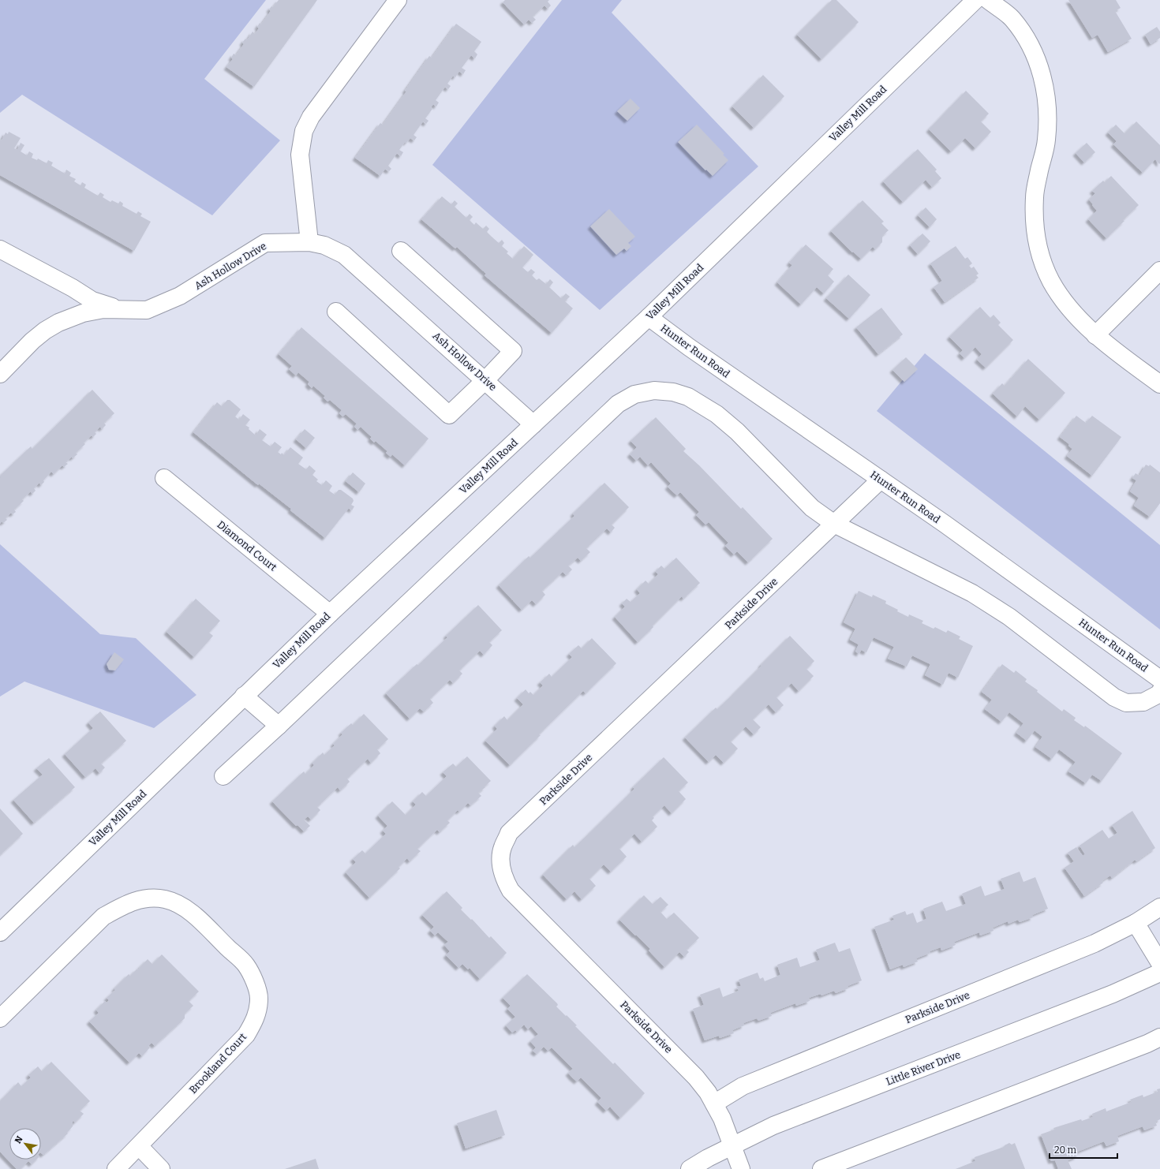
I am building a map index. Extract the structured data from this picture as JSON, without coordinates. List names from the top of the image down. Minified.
{"streets":{"street":["Valley Mill Road","Ash Hollow Drive","Hunter Run Road","Diamond Court","Parkside Drive","Brookland Court","Little River Drive"]},"crossings":[["Valley Mill Road","Ash Hollow Drive"],["Valley Mill Road","Hunter Run Road"],["Valley Mill Road","Diamond Court"],["Hunter Run Road","Parkside Drive"],["Parkside Drive","Little River Drive"]],"scale_bar":"20 m","north":"top left"}
